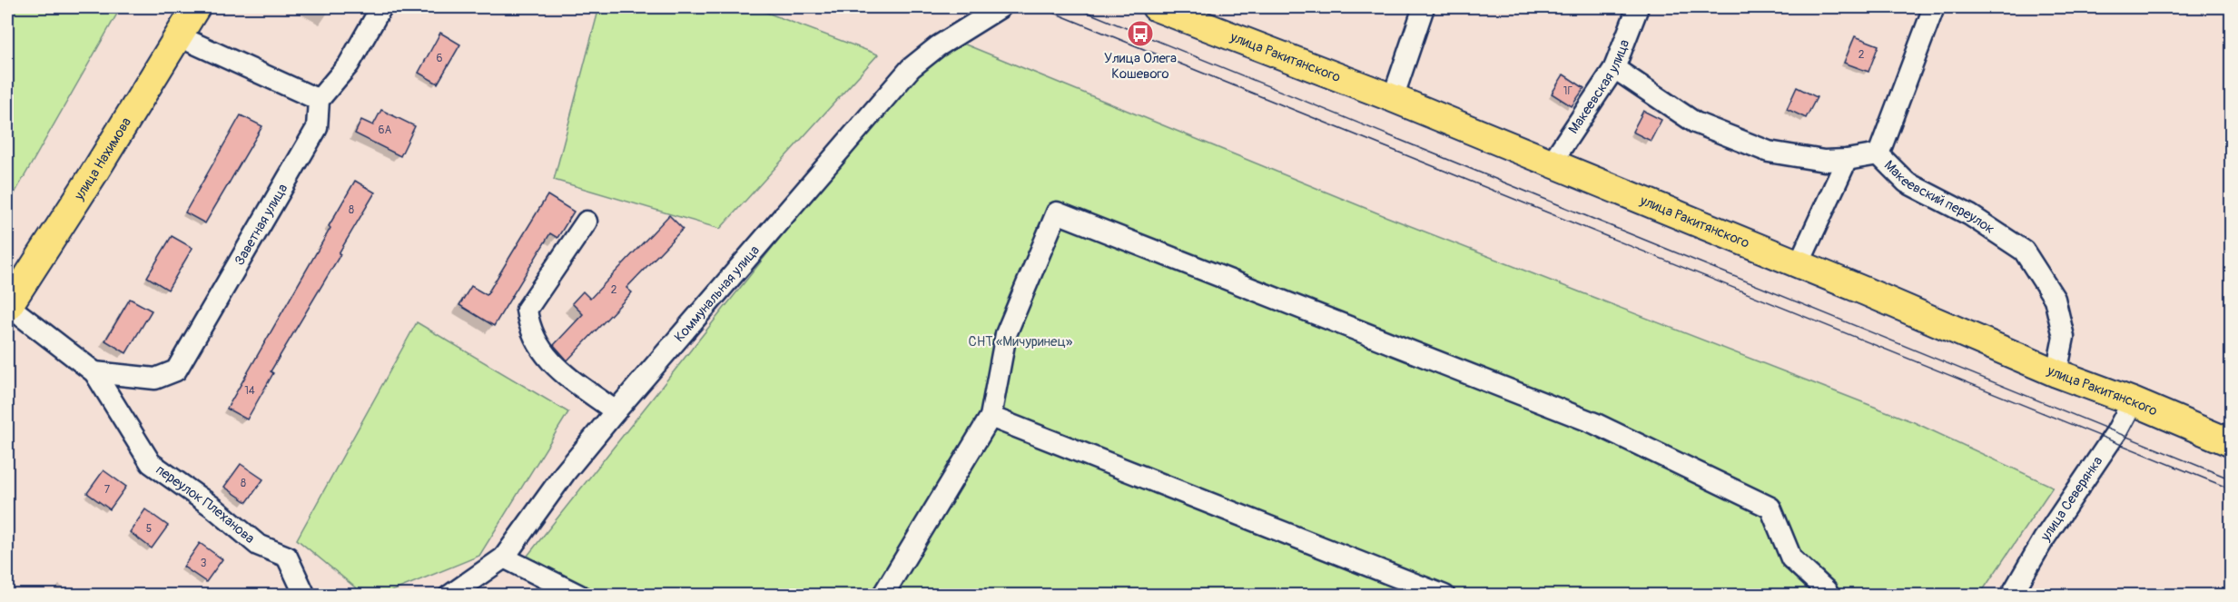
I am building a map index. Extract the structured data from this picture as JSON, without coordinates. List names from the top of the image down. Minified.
{"streets":{"main road":["улица Ракитянского","улица Нахимова"],"street":["Макеевская улица","Макеевский переулок","Заветная улица","Коммунальная улица","улица Северянка","переулок Плеханова"]},"crossings":[["улица Ракитянского","Макеевская улица"],["улица Ракитянского","Макеевский переулок"],["улица Ракитянского","улица Северянка"],["Заветная улица","переулок Плеханова"]],"parks":["СНТ «Мичуринец»"],"places":{"bus stop":["Улица Олега Кошевого"]},"house_numbers":["2","6","1Г","6А","8","2","14","8","7","5","3"]}
